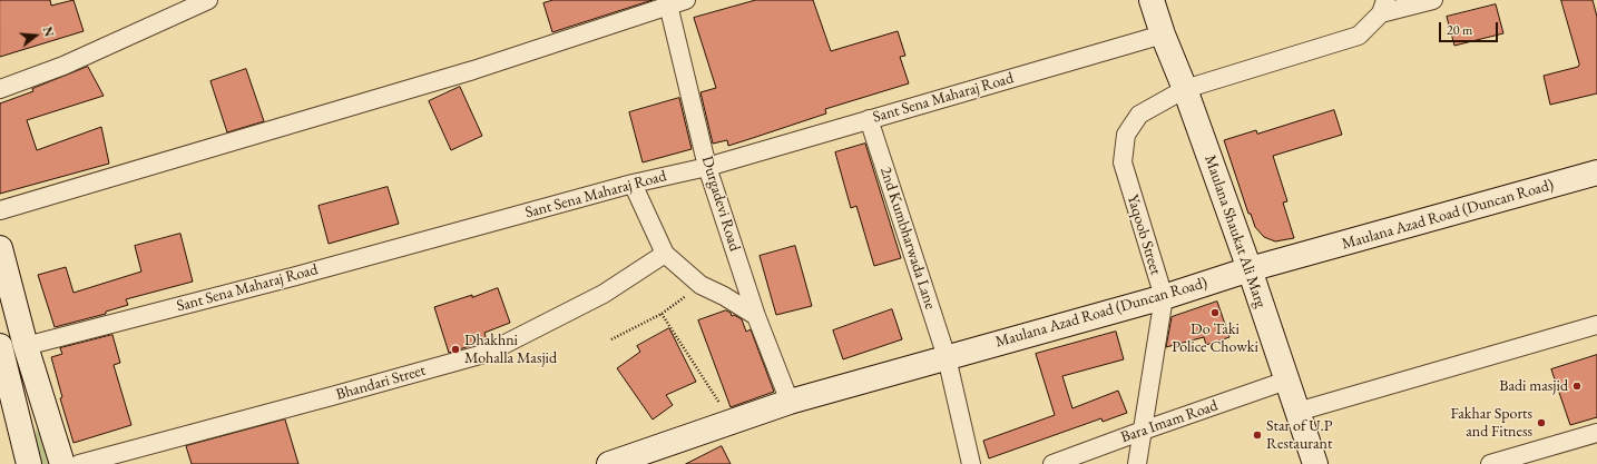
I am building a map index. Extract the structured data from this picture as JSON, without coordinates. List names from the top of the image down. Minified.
{"streets":{"main road":["Maulana Azad Road (Duncan Road)","Maulana Shaukat Ali Marg"],"street":["Sant Sena Maharaj Road","Durgadevi Road","Yaqoob Street","2nd Kumbharwada Lane","Bhandari Street","Bara Imam Road"]},"crossings":[["Sant Sena Maharaj Road","Durgadevi Road"],["Sant Sena Maharaj Road","Maulana Shaukat Ali Marg"],["Sant Sena Maharaj Road","2nd Kumbharwada Lane"],["Durgadevi Road","Maulana Azad Road (Duncan Road)"],["Maulana Azad Road (Duncan Road)","Maulana Shaukat Ali Marg"],["Maulana Azad Road (Duncan Road)","Yaqoob Street"],["Maulana Azad Road (Duncan Road)","2nd Kumbharwada Lane"],["Maulana Shaukat Ali Marg","Yaqoob Street"],["Maulana Shaukat Ali Marg","Bara Imam Road"],["Yaqoob Street","Bara Imam Road"]],"places":["Do Taki Police Chowki","Dhakhni Mohalla Masjid","Badi masjid","Fakhar Sports and Fitness","Star of U.P Restaurant"],"scale_bar":"20 m","north":"right"}
